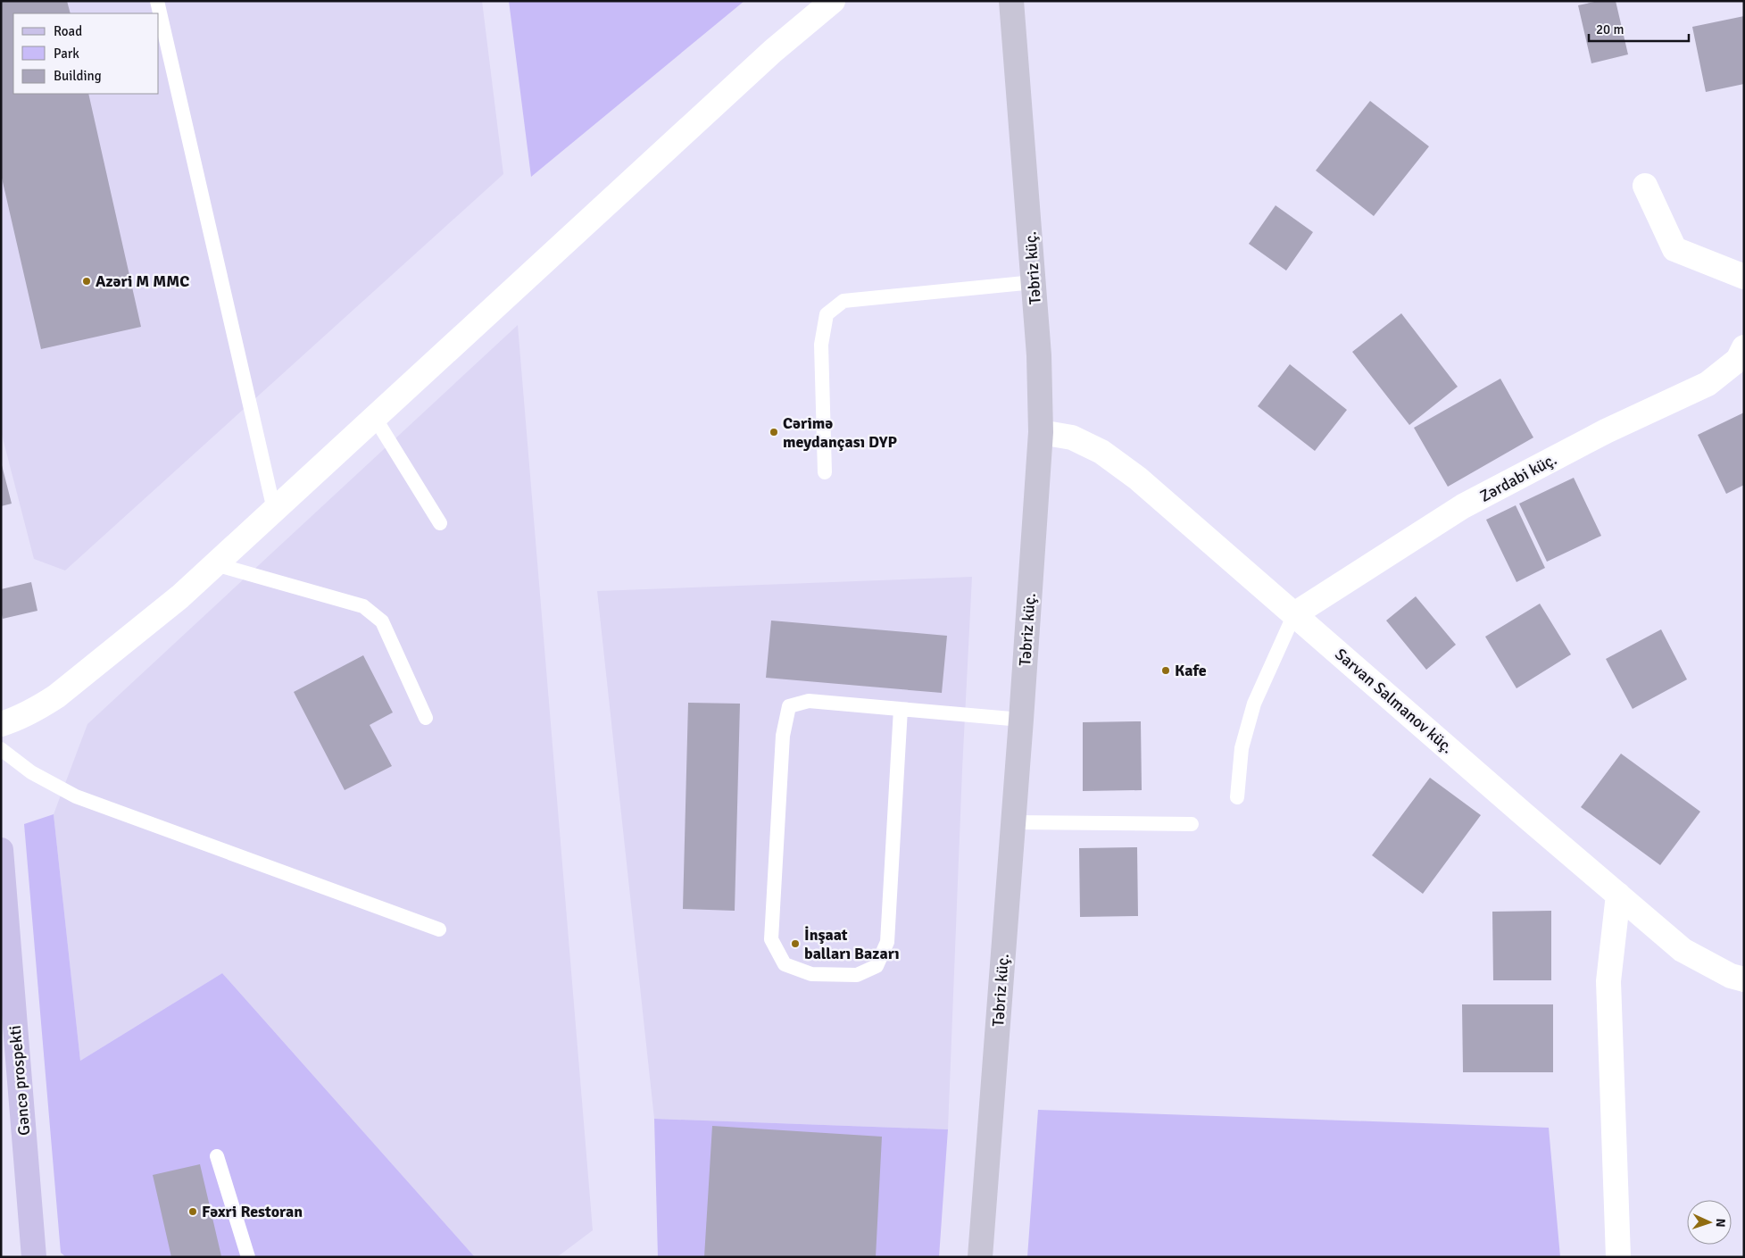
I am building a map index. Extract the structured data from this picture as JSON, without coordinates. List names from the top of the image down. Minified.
{"streets":{"main road":["Təbriz küç.","Gəncə prospekti"],"street":["Zərdabi küç.","Sarvan Salmanov küç."]},"crossings":[["Təbriz küç.","Sarvan Salmanov küç."],["Zərdabi küç.","Sarvan Salmanov küç."]],"places":["Azəri M MMC","Cərimə meydançası DYP","Kafe","İnşaat balları Bazarı","Fəxri Restoran"],"legend":["Road","Park","Building"],"scale_bar":"20 m","north":"right"}
